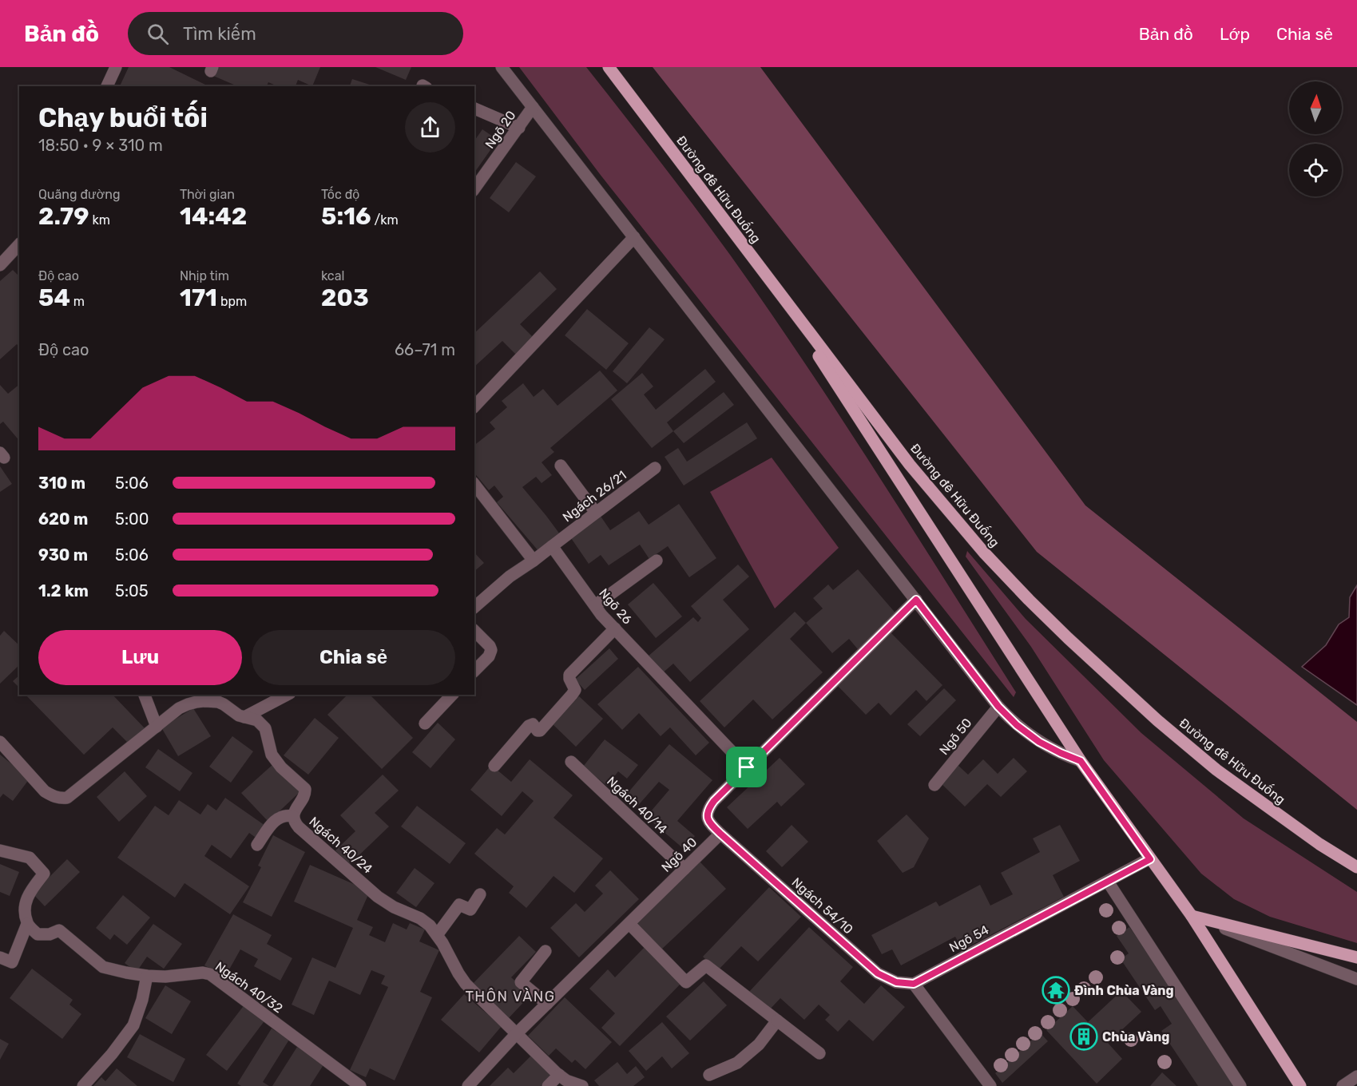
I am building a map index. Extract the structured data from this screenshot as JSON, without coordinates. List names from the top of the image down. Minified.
{"streets":{"main road":["Đường đê Hữu Đuống"],"street":["Ngõ 20","Ngách 26/21","Ngõ 26","Ngõ 50","Ngách 40/14","Ngách 40/24","Ngõ 40","Ngách 54/10","Ngõ 54","Ngách 40/32"]},"crossings":[["Ngách 26/21","Ngõ 26"],["Ngách 40/14","Ngõ 40"],["Ngách 40/24","Ngõ 40"],["Ngõ 40","Ngách 54/10"],["Ngách 54/10","Ngõ 54"]],"districts":["THÔN VÀNG"],"places":{"temple":["Đình Chùa Vàng"],"building":["Chùa Vàng"]},"north":"top","page":{"header":"Bản đồ","search":"Tìm kiếm","nav":["Bản đồ","Lớp","Chia sẻ"],"heading":["Chạy buổi tối","18:50 · 9 × 310 m"],"stats":[["Quãng đường","2.79 km"],["Thời gian","14:42"],["Tốc độ","5:16 /km"],["Độ cao","54 m"],["Nhịp tim","171 bpm"],["kcal","203"]],"chart":["Độ cao","66–71 m"],"list":[{"name":"310 m","note":"5:06"},{"name":"620 m","note":"5:00"},{"name":"930 m","note":"5:06"},{"name":"1.2 km","note":"5:05"}],"buttons":["Lưu","Chia sẻ"]}}
